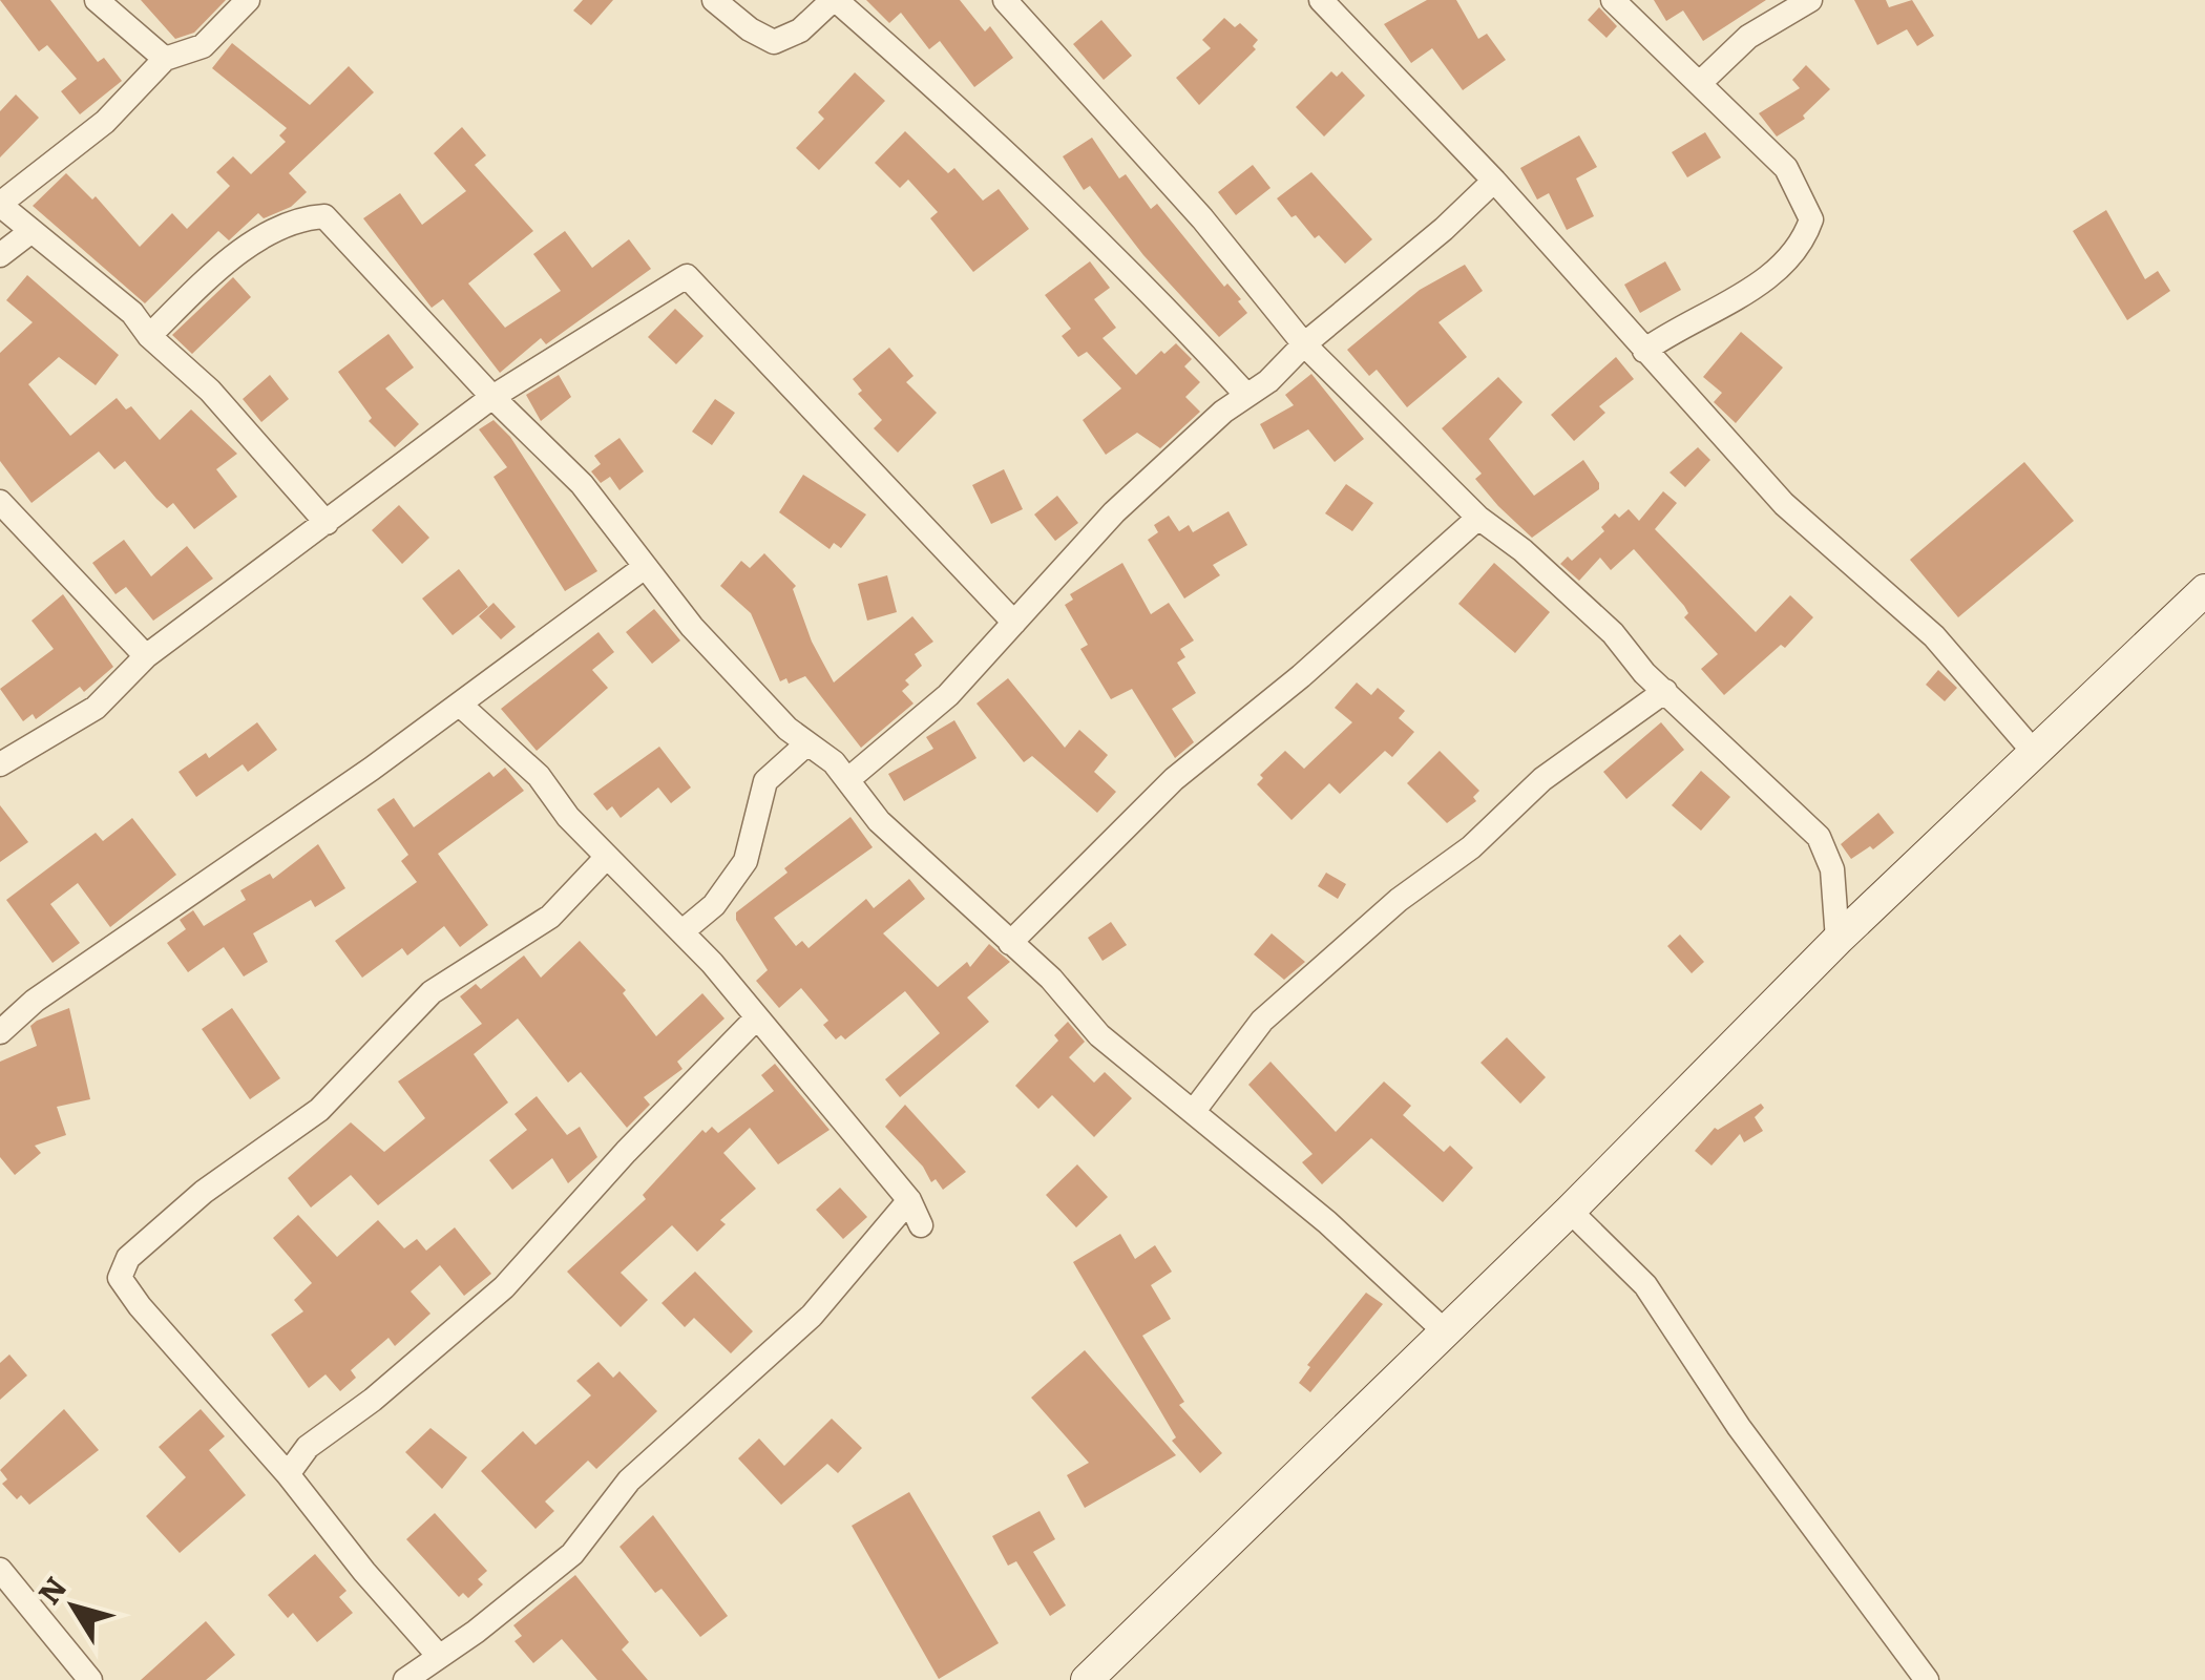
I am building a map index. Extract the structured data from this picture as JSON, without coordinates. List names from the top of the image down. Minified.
{"north":"top left"}
